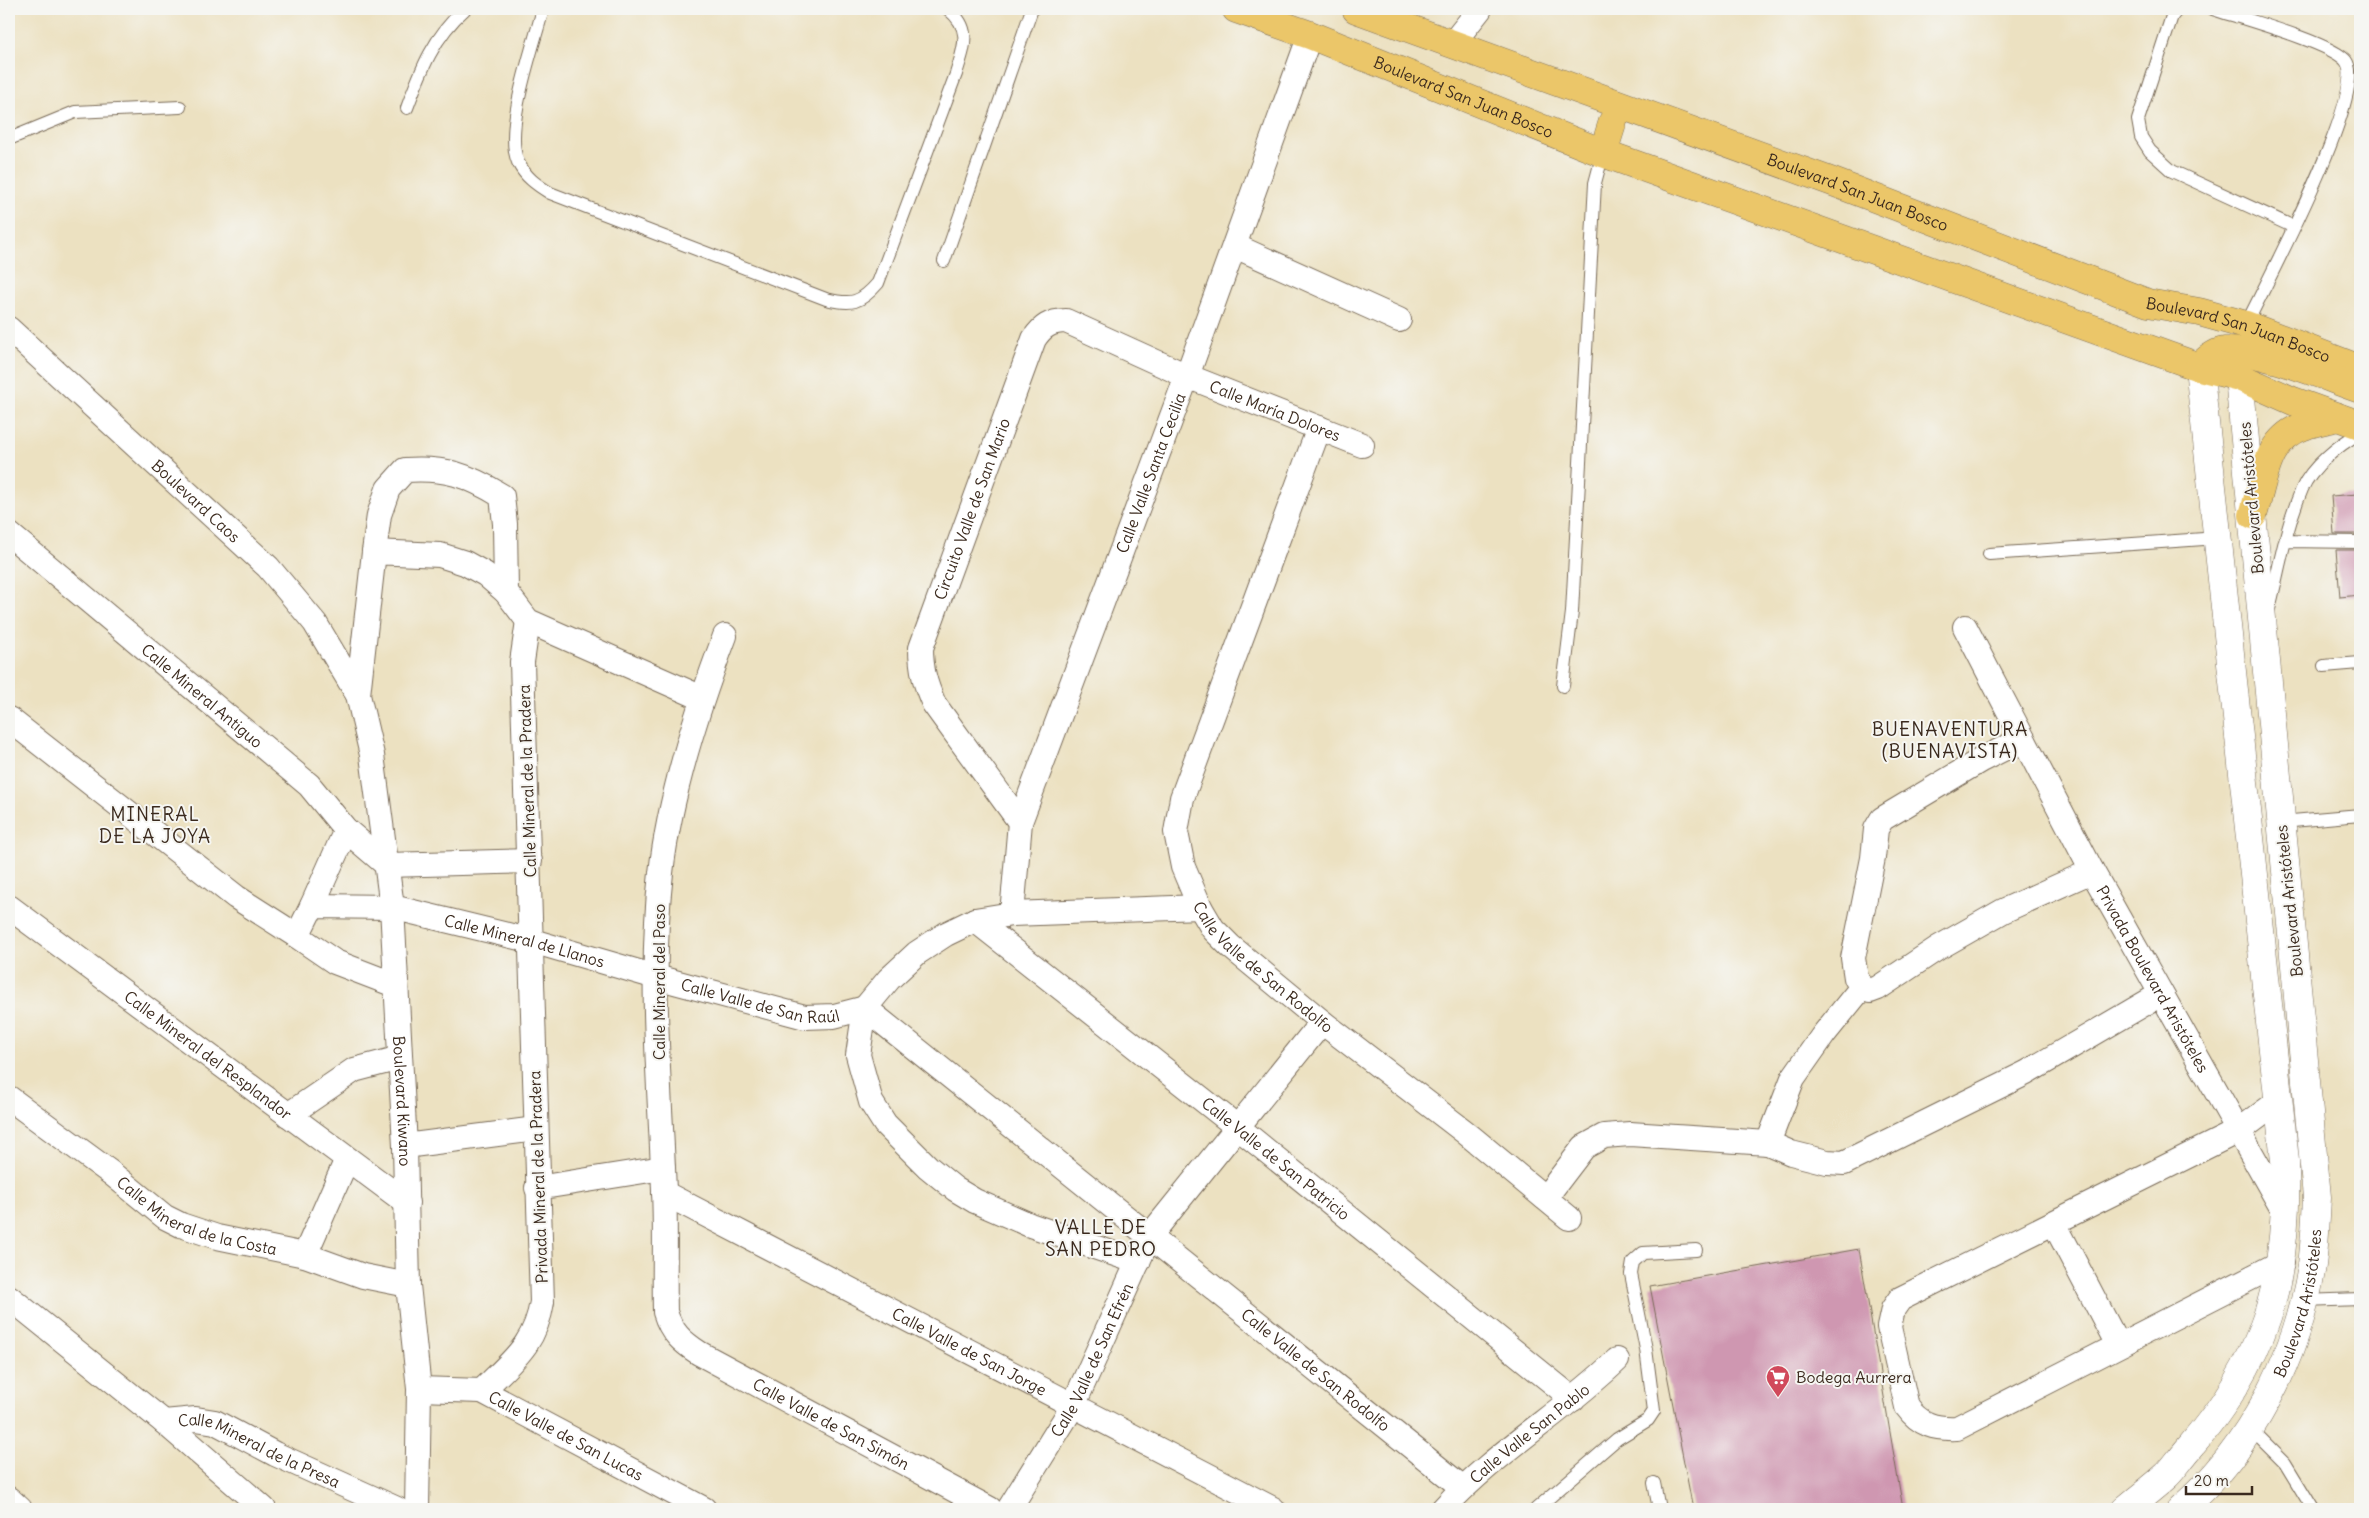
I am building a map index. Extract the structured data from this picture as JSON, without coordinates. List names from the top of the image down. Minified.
{"streets":{"main road":["Boulevard San Juan Bosco","Boulevard Aristóteles"],"street":["Calle María Dolores","Calle Valle Santa Cecilia","Boulevard Caos","Circuito Valle de San Mario","Calle Mineral Antiguo","Calle Mineral de la Pradera","Calle Mineral de Llanos","Calle Valle de San Rodolfo","Privada Boulevard Aristóteles","Calle Mineral del Paso","Calle Valle de San Raúl","Calle Mineral del Resplandor","Boulevard Kiwano","Calle Valle de San Patricio","Privada Mineral de la Pradera","Calle Mineral de la Costa","Calle Valle de San Jorge","Calle Valle de San Efrén","Calle Valle de San Simón","Calle Valle San Pablo","Calle Valle de San Lucas","Calle Mineral de la Presa"]},"crossings":[["Boulevard San Juan Bosco","Calle Valle Santa Cecilia"],["Boulevard San Juan Bosco","Boulevard Aristóteles"],["Calle María Dolores","Calle Valle Santa Cecilia"],["Calle María Dolores","Circuito Valle de San Mario"],["Calle Valle Santa Cecilia","Circuito Valle de San Mario"],["Calle Valle Santa Cecilia","Calle Valle de San Rodolfo"],["Boulevard Aristóteles","Privada Boulevard Aristóteles"],["Boulevard Caos","Boulevard Kiwano"],["Calle Mineral Antiguo","Boulevard Kiwano"],["Calle Mineral de la Pradera","Calle Mineral de Llanos"],["Calle Mineral de la Pradera","Privada Mineral de la Pradera"],["Calle Mineral de Llanos","Calle Mineral del Paso"],["Calle Mineral de Llanos","Calle Valle de San Raúl"],["Calle Mineral de Llanos","Boulevard Kiwano"],["Calle Mineral de Llanos","Privada Mineral de la Pradera"],["Calle Valle de San Rodolfo","Calle Valle de San Raúl"],["Calle Valle de San Rodolfo","Calle Valle de San Patricio"],["Calle Valle de San Rodolfo","Calle Valle de San Efrén"],["Calle Valle de San Rodolfo","Calle Valle San Pablo"],["Calle Mineral del Paso","Calle Valle de San Raúl"],["Calle Mineral del Paso","Calle Valle de San Jorge"],["Calle Mineral del Paso","Calle Valle de San Simón"],["Calle Mineral del Resplandor","Boulevard Kiwano"],["Boulevard Kiwano","Calle Mineral de la Costa"],["Boulevard Kiwano","Calle Valle de San Lucas"],["Calle Valle de San Patricio","Calle Valle de San Efrén"],["Calle Valle de San Patricio","Calle Valle San Pablo"],["Privada Mineral de la Pradera","Calle Valle de San Lucas"],["Calle Valle de San Jorge","Calle Valle de San Efrén"]],"districts":["BUENAVENTURA (BUENAVISTA)","MINERAL DE LA JOYA","VALLE DE SAN PEDRO"],"places":{"supermarket":["Bodega Aurrera"]},"scale_bar":"20 m"}
